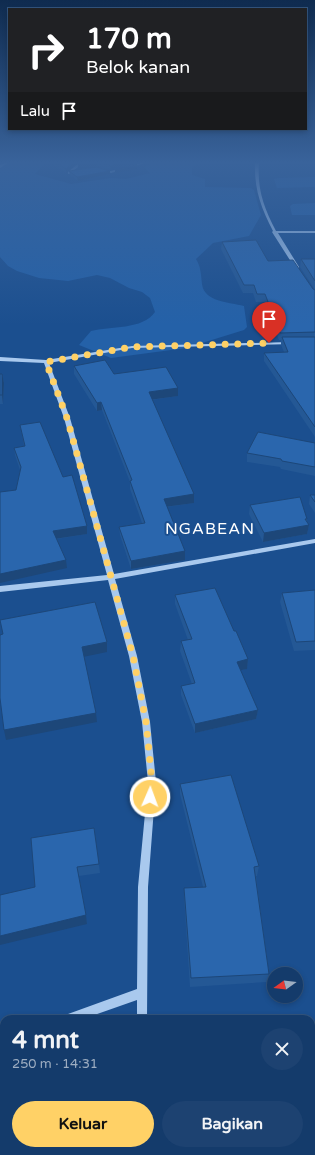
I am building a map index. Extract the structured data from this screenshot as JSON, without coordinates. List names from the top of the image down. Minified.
{"districts":["NGABEAN"],"north":"left","page":{"turn":["170 m","Belok kanan"],"then":"Lalu","heading":["4 mnt","250 m · 14:31"],"buttons":["Keluar","Bagikan"]}}
